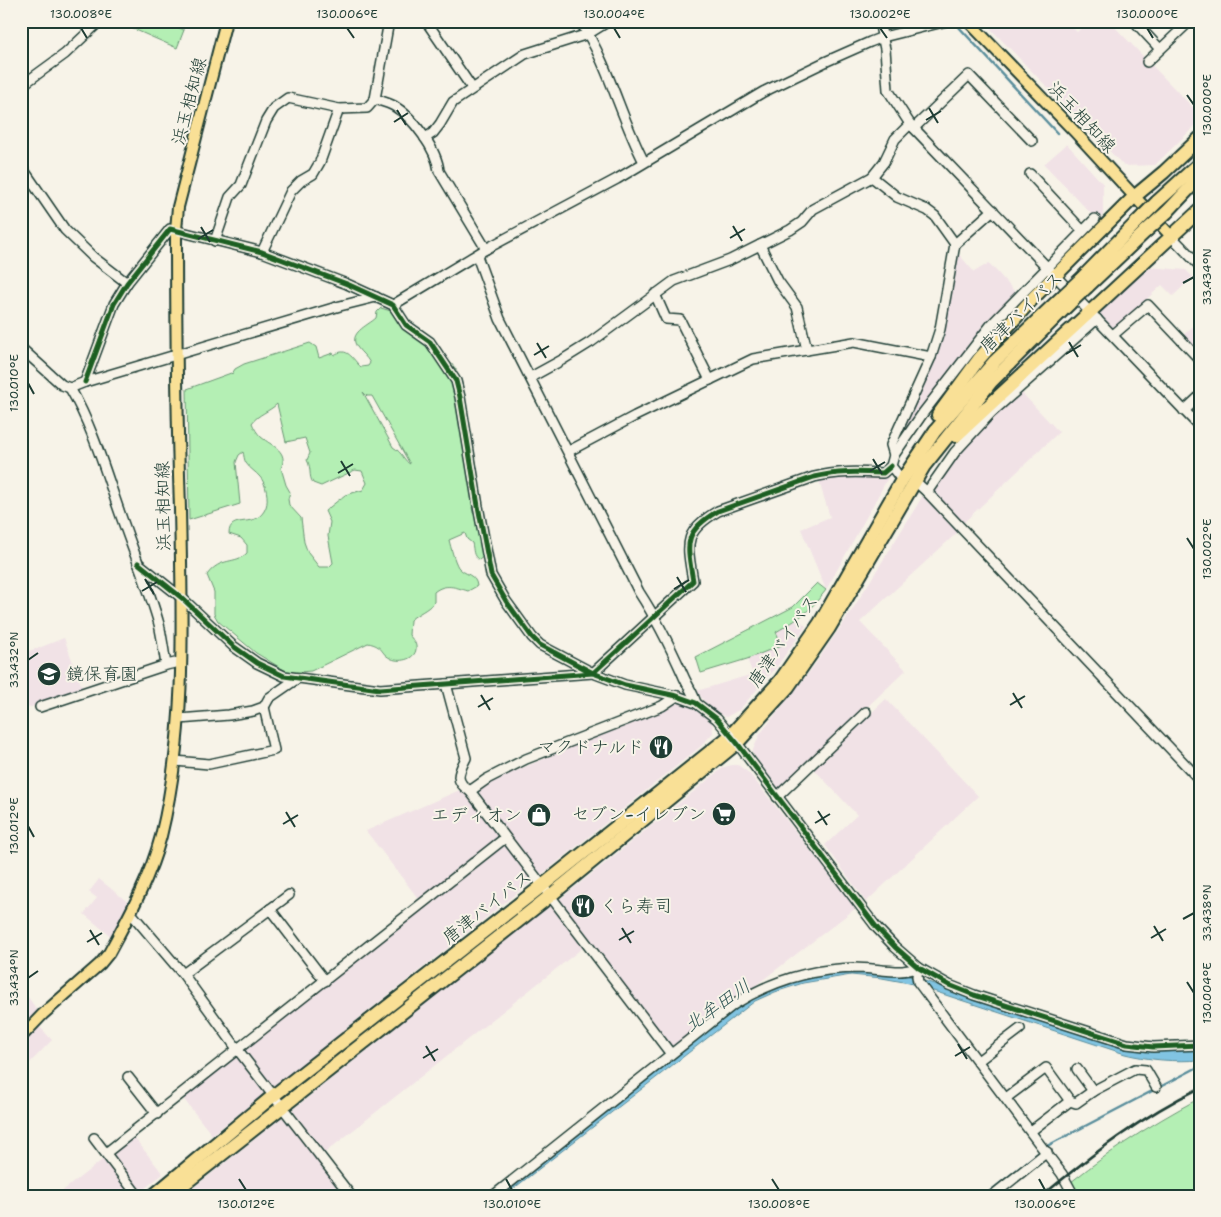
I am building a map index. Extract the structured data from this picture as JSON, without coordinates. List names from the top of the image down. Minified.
{"streets":{"highway":["唐津バイパス"],"main road":["浜玉相知線"]},"water":["北牟田川"],"places":{"school or university":["鏡保育園"],"restaurant":["マクドナルド","くら寿司"],"supermarket":["セブン-イレブン"],"shop":["エディオン"]},"coordinates":["130.008°E","130.006°E","130.004°E","130.002°E","130.000°E","33.434°N","130.010°E","33.432°N","130.012°E","33.438°N"]}
